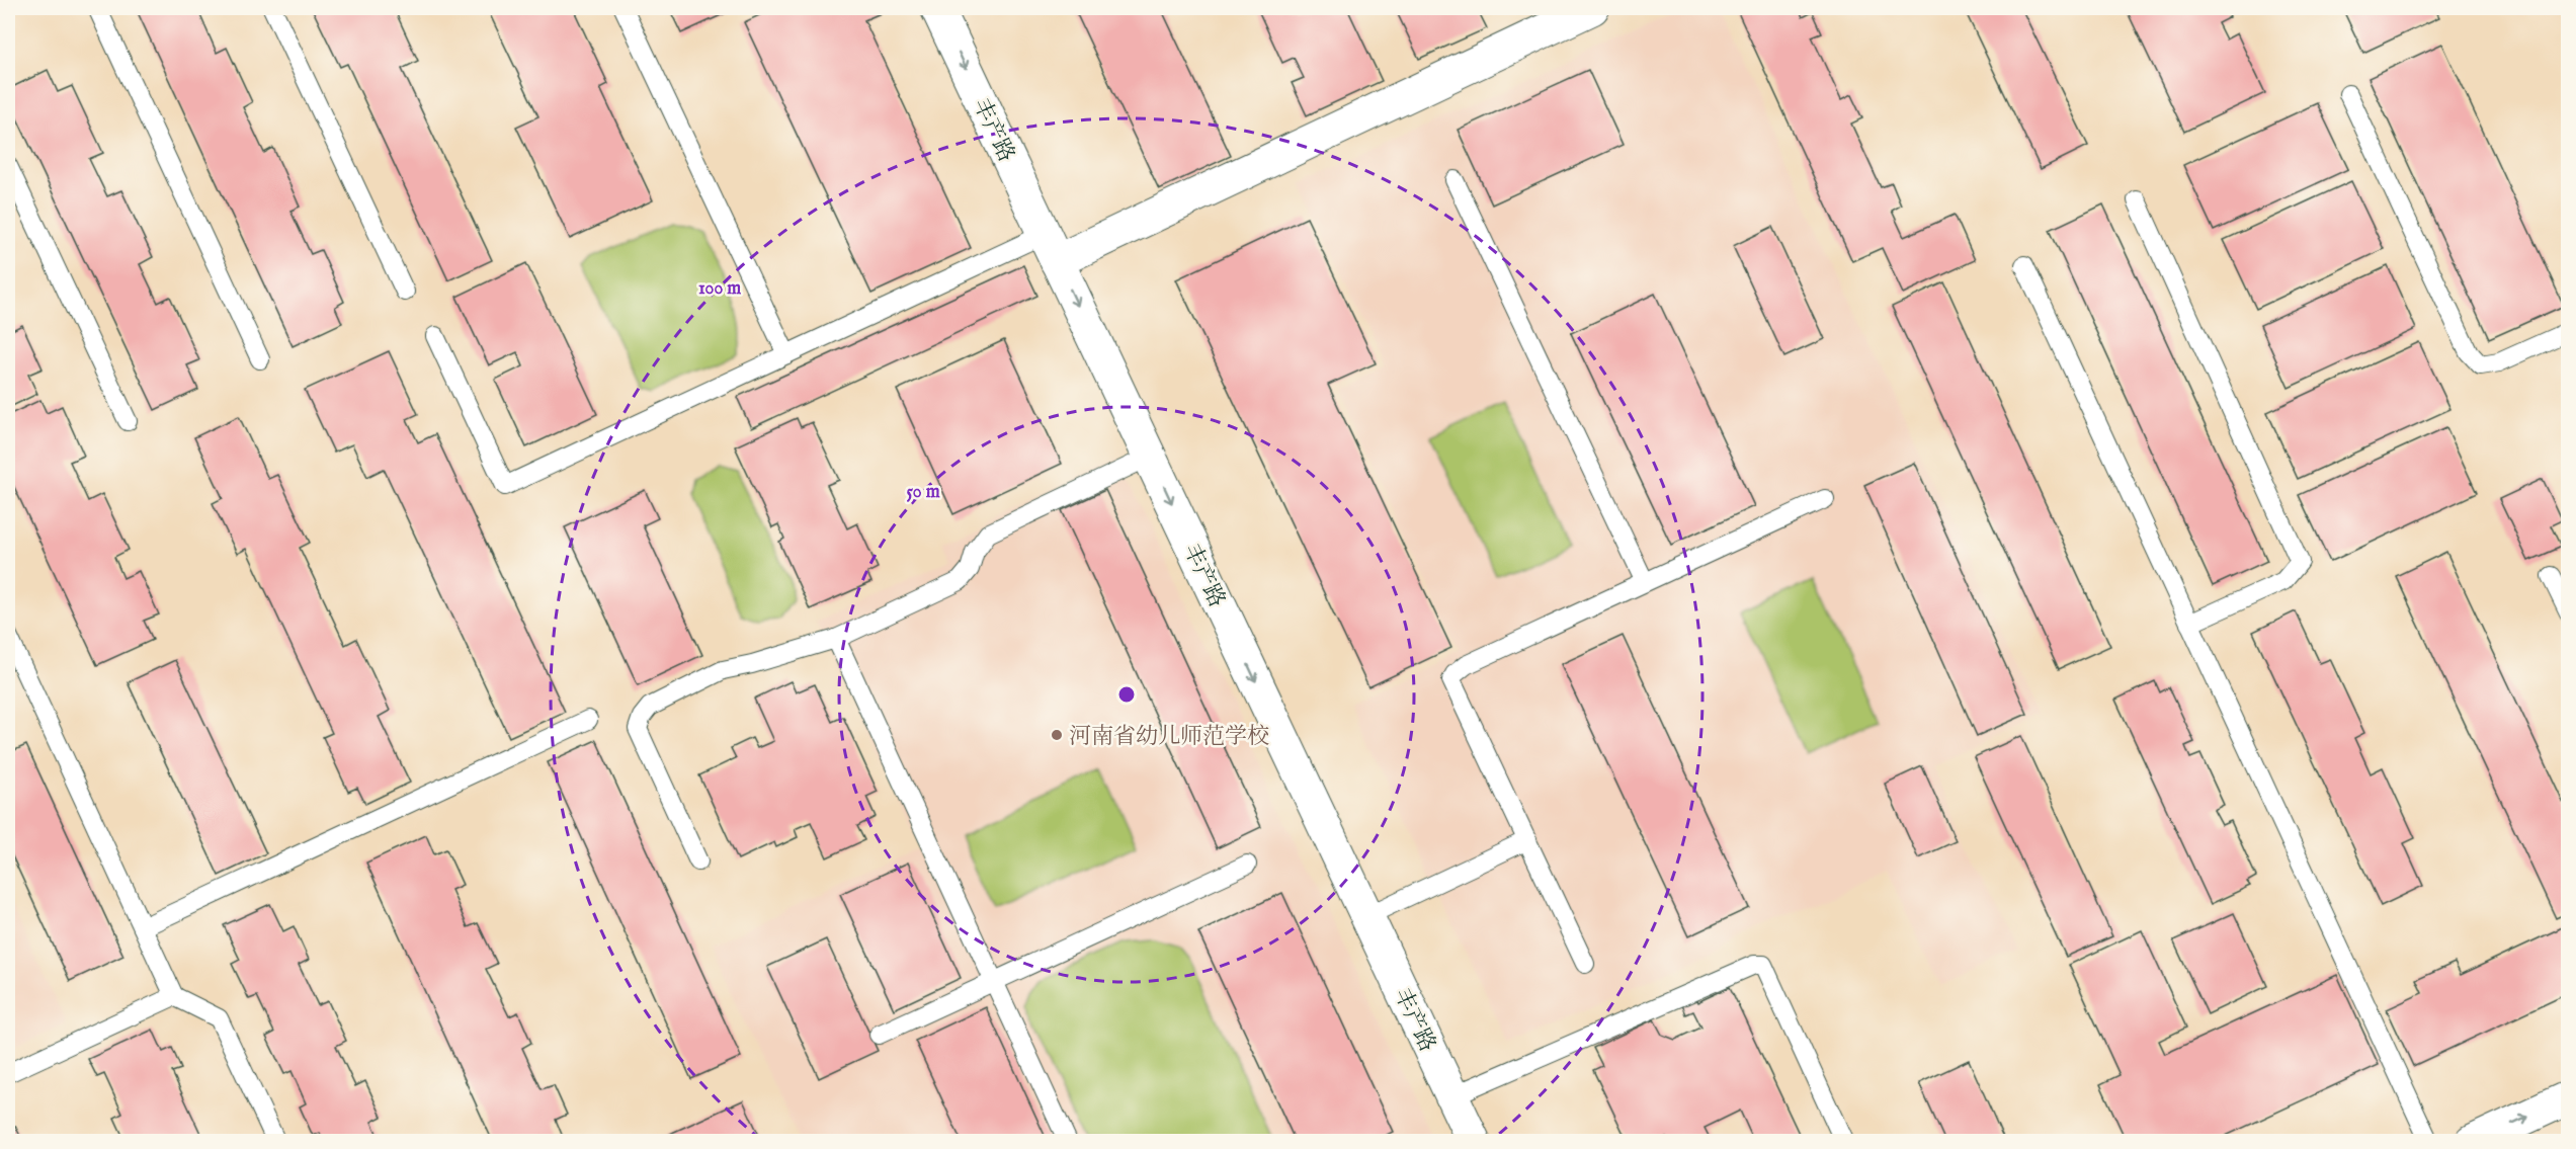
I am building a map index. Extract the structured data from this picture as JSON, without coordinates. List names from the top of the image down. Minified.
{"streets":{"street":["丰产路"]},"one_way":["丰产路"],"places":["河南省幼儿师范学校"],"rings":["100 m","50 m"]}
